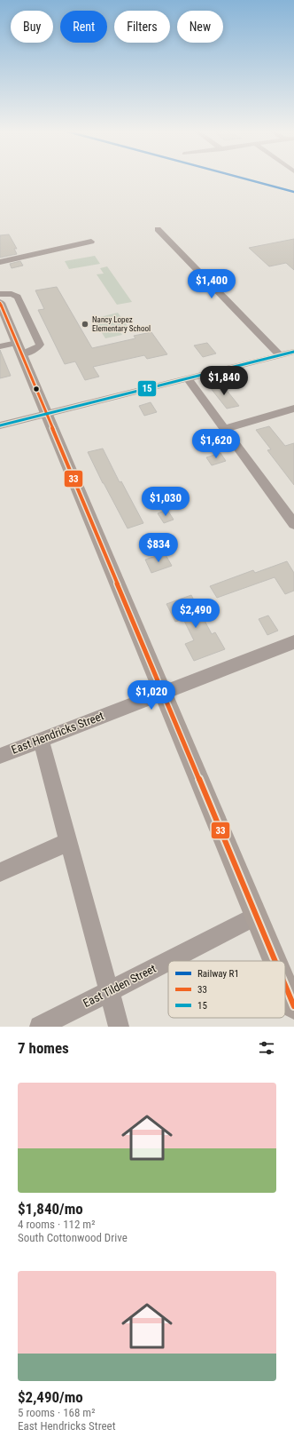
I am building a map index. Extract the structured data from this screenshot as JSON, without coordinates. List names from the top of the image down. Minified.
{"streets":{"street":["East Hendricks Street","East Tilden Street"]},"places":["Nancy Lopez Elementary School"],"lines":["rail line R1","transit line 33","transit line 15"],"legend":["Railway R1","33","15"],"page":{"chip":["Buy","Rent","Filters","New"],"price":["$1,400","$1,840","$1,620","$1,030","$834","$2,490","$1,020"],"heading":"7 homes","list":[{"name":"$1,840/mo","note":"4 rooms · 112 m² · South Cottonwood Drive"},{"name":"$2,490/mo","note":"5 rooms · 168 m² · East Hendricks Street"}]}}
